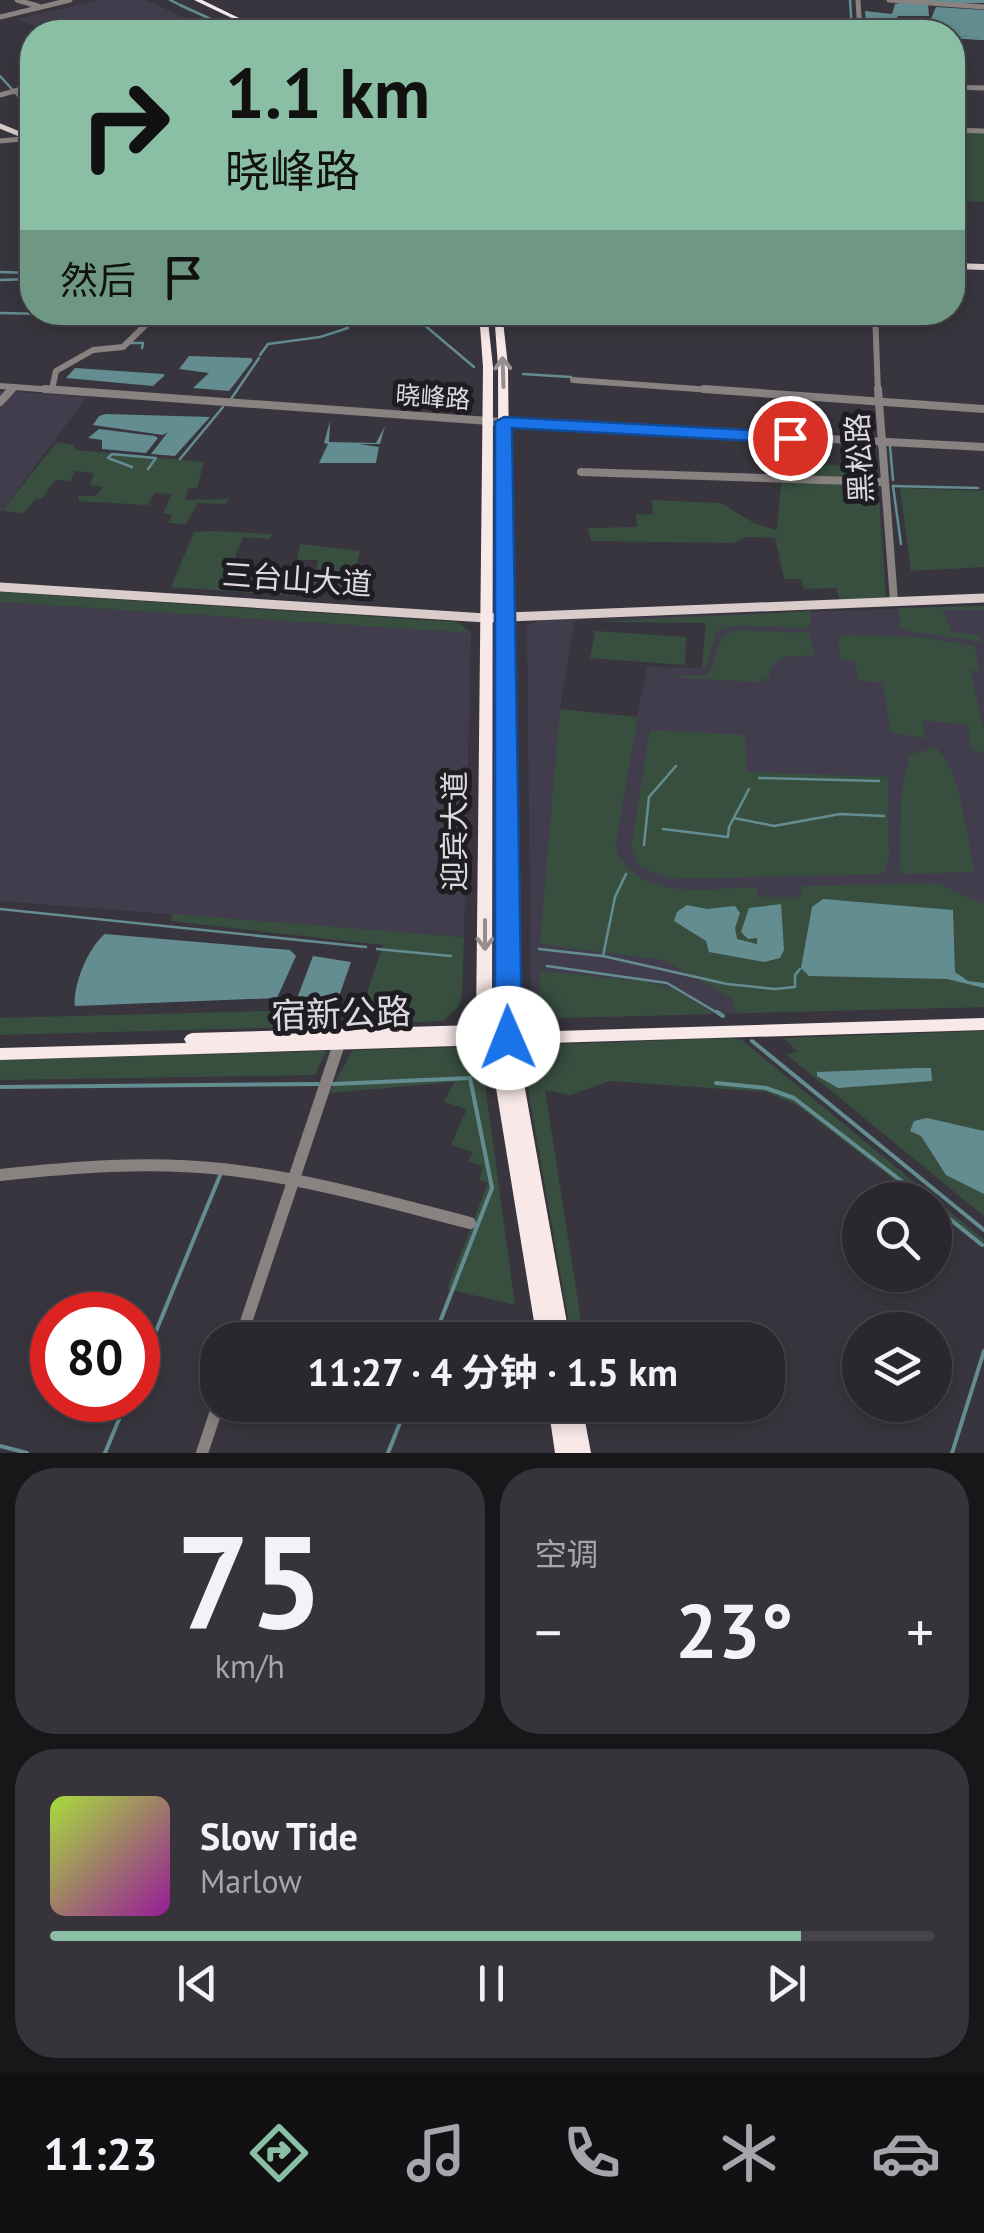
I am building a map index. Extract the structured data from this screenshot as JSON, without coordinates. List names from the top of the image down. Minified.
{"streets":{"highway":["迎宾大道","宿新公路"],"main road":["三台山大道"],"street":["晓峰路","黑松路"]},"crossings":[["晓峰路","黑松路"],["晓峰路","迎宾大道"],["黑松路","三台山大道"],["三台山大道","迎宾大道"],["迎宾大道","宿新公路"]],"page":{"turn":["1.1 km","晓峰路"],"then":"然后","limit":"80","trip":"11:27 · 4 分钟 · 1.5 km","tile":[["75","km/h"],"空调"],"heat":["−","23°","+"],"song":["Slow Tide","Marlow"],"tabs":"11:23"}}
